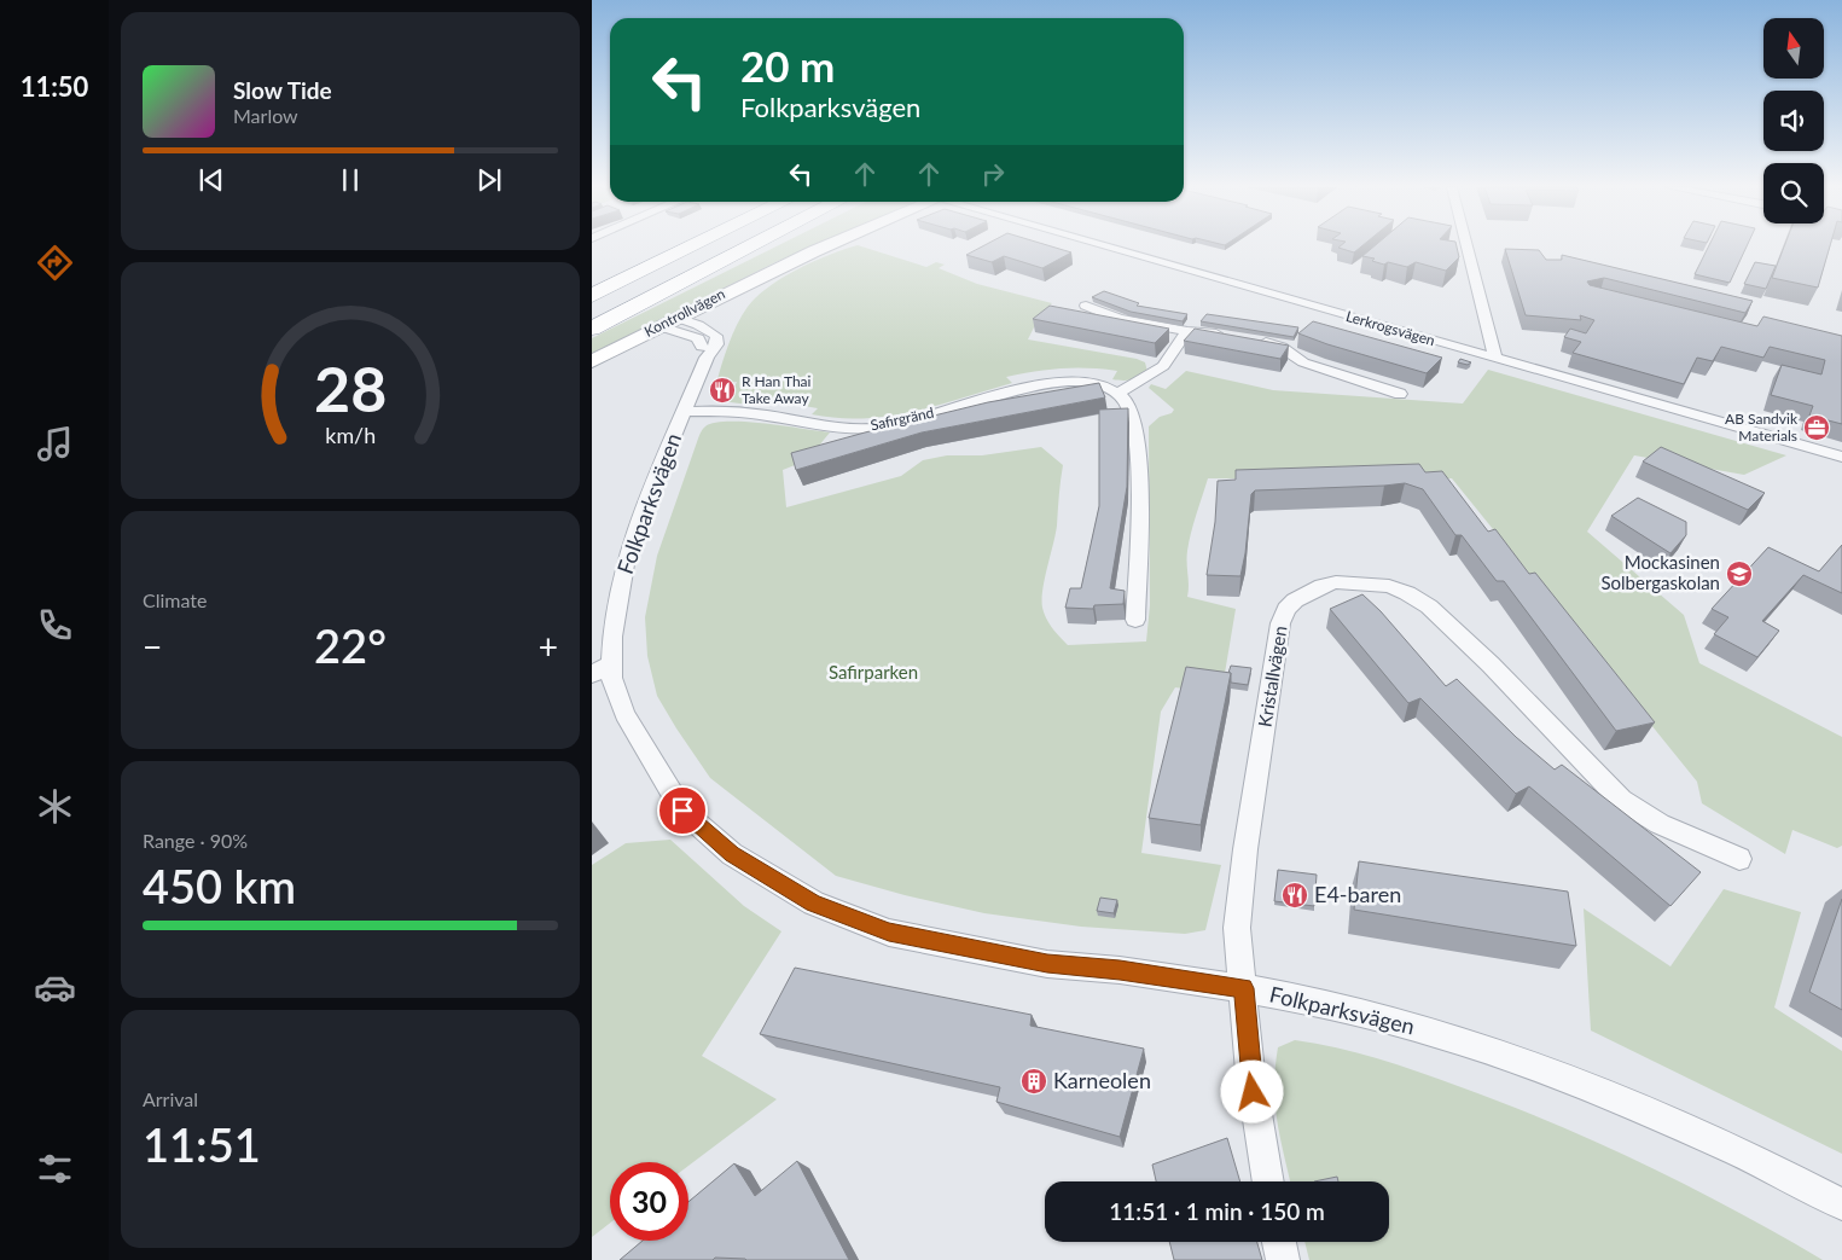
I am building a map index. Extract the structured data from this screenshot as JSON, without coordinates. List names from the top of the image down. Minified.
{"streets":{"street":["Kontrollvägen","Lerkrogsvägen","Safirgränd","Folkparksvägen","Kristallvägen"]},"crossings":[["Kontrollvägen","Folkparksvägen"],["Safirgränd","Folkparksvägen"],["Folkparksvägen","Kristallvägen"]],"parks":["Safirparken"],"places":{"restaurant":["R Han Thai Take Away","E4-baren"],"office":["AB Sandvik Materials"],"school or university":["Mockasinen Solbergaskolan"],"building":["Karneolen"]},"north":"top","page":{"tabs":"11:50","turn":["20 m","Folkparksvägen"],"song":["Slow Tide","Marlow"],"tile":["Climate",["Range · 90%","450 km"],["Arrival","11:51"]],"heat":["−","22°","+"],"limit":"30","trip":"11:51 · 1 min · 150 m","gauge":["28","km/h"]}}
